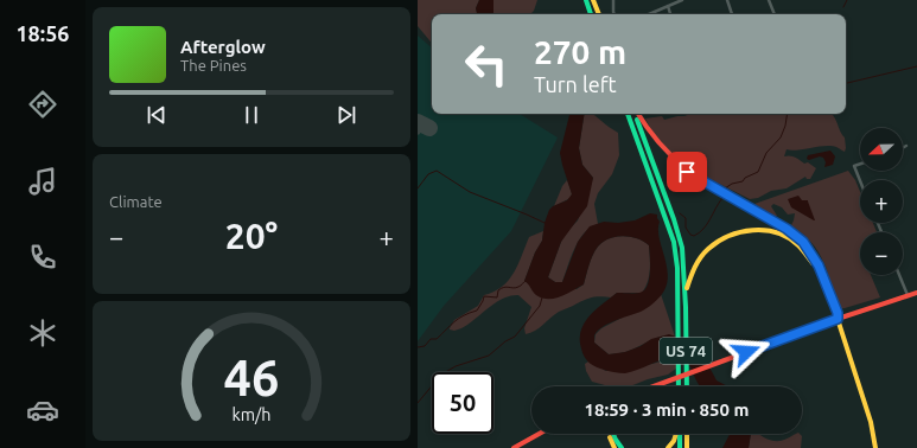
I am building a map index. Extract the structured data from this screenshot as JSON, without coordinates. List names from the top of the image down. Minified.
{"streets":{"main road":["US 74"]},"north":"left","page":{"tabs":"18:56","turn":["270 m","Turn left"],"song":["Afterglow","The Pines"],"map_buttons":["+","−"],"tile":"Climate","heat":["−","20°","+"],"limit":"50","trip":"18:59 · 3 min · 850 m","gauge":["46","km/h"]}}
